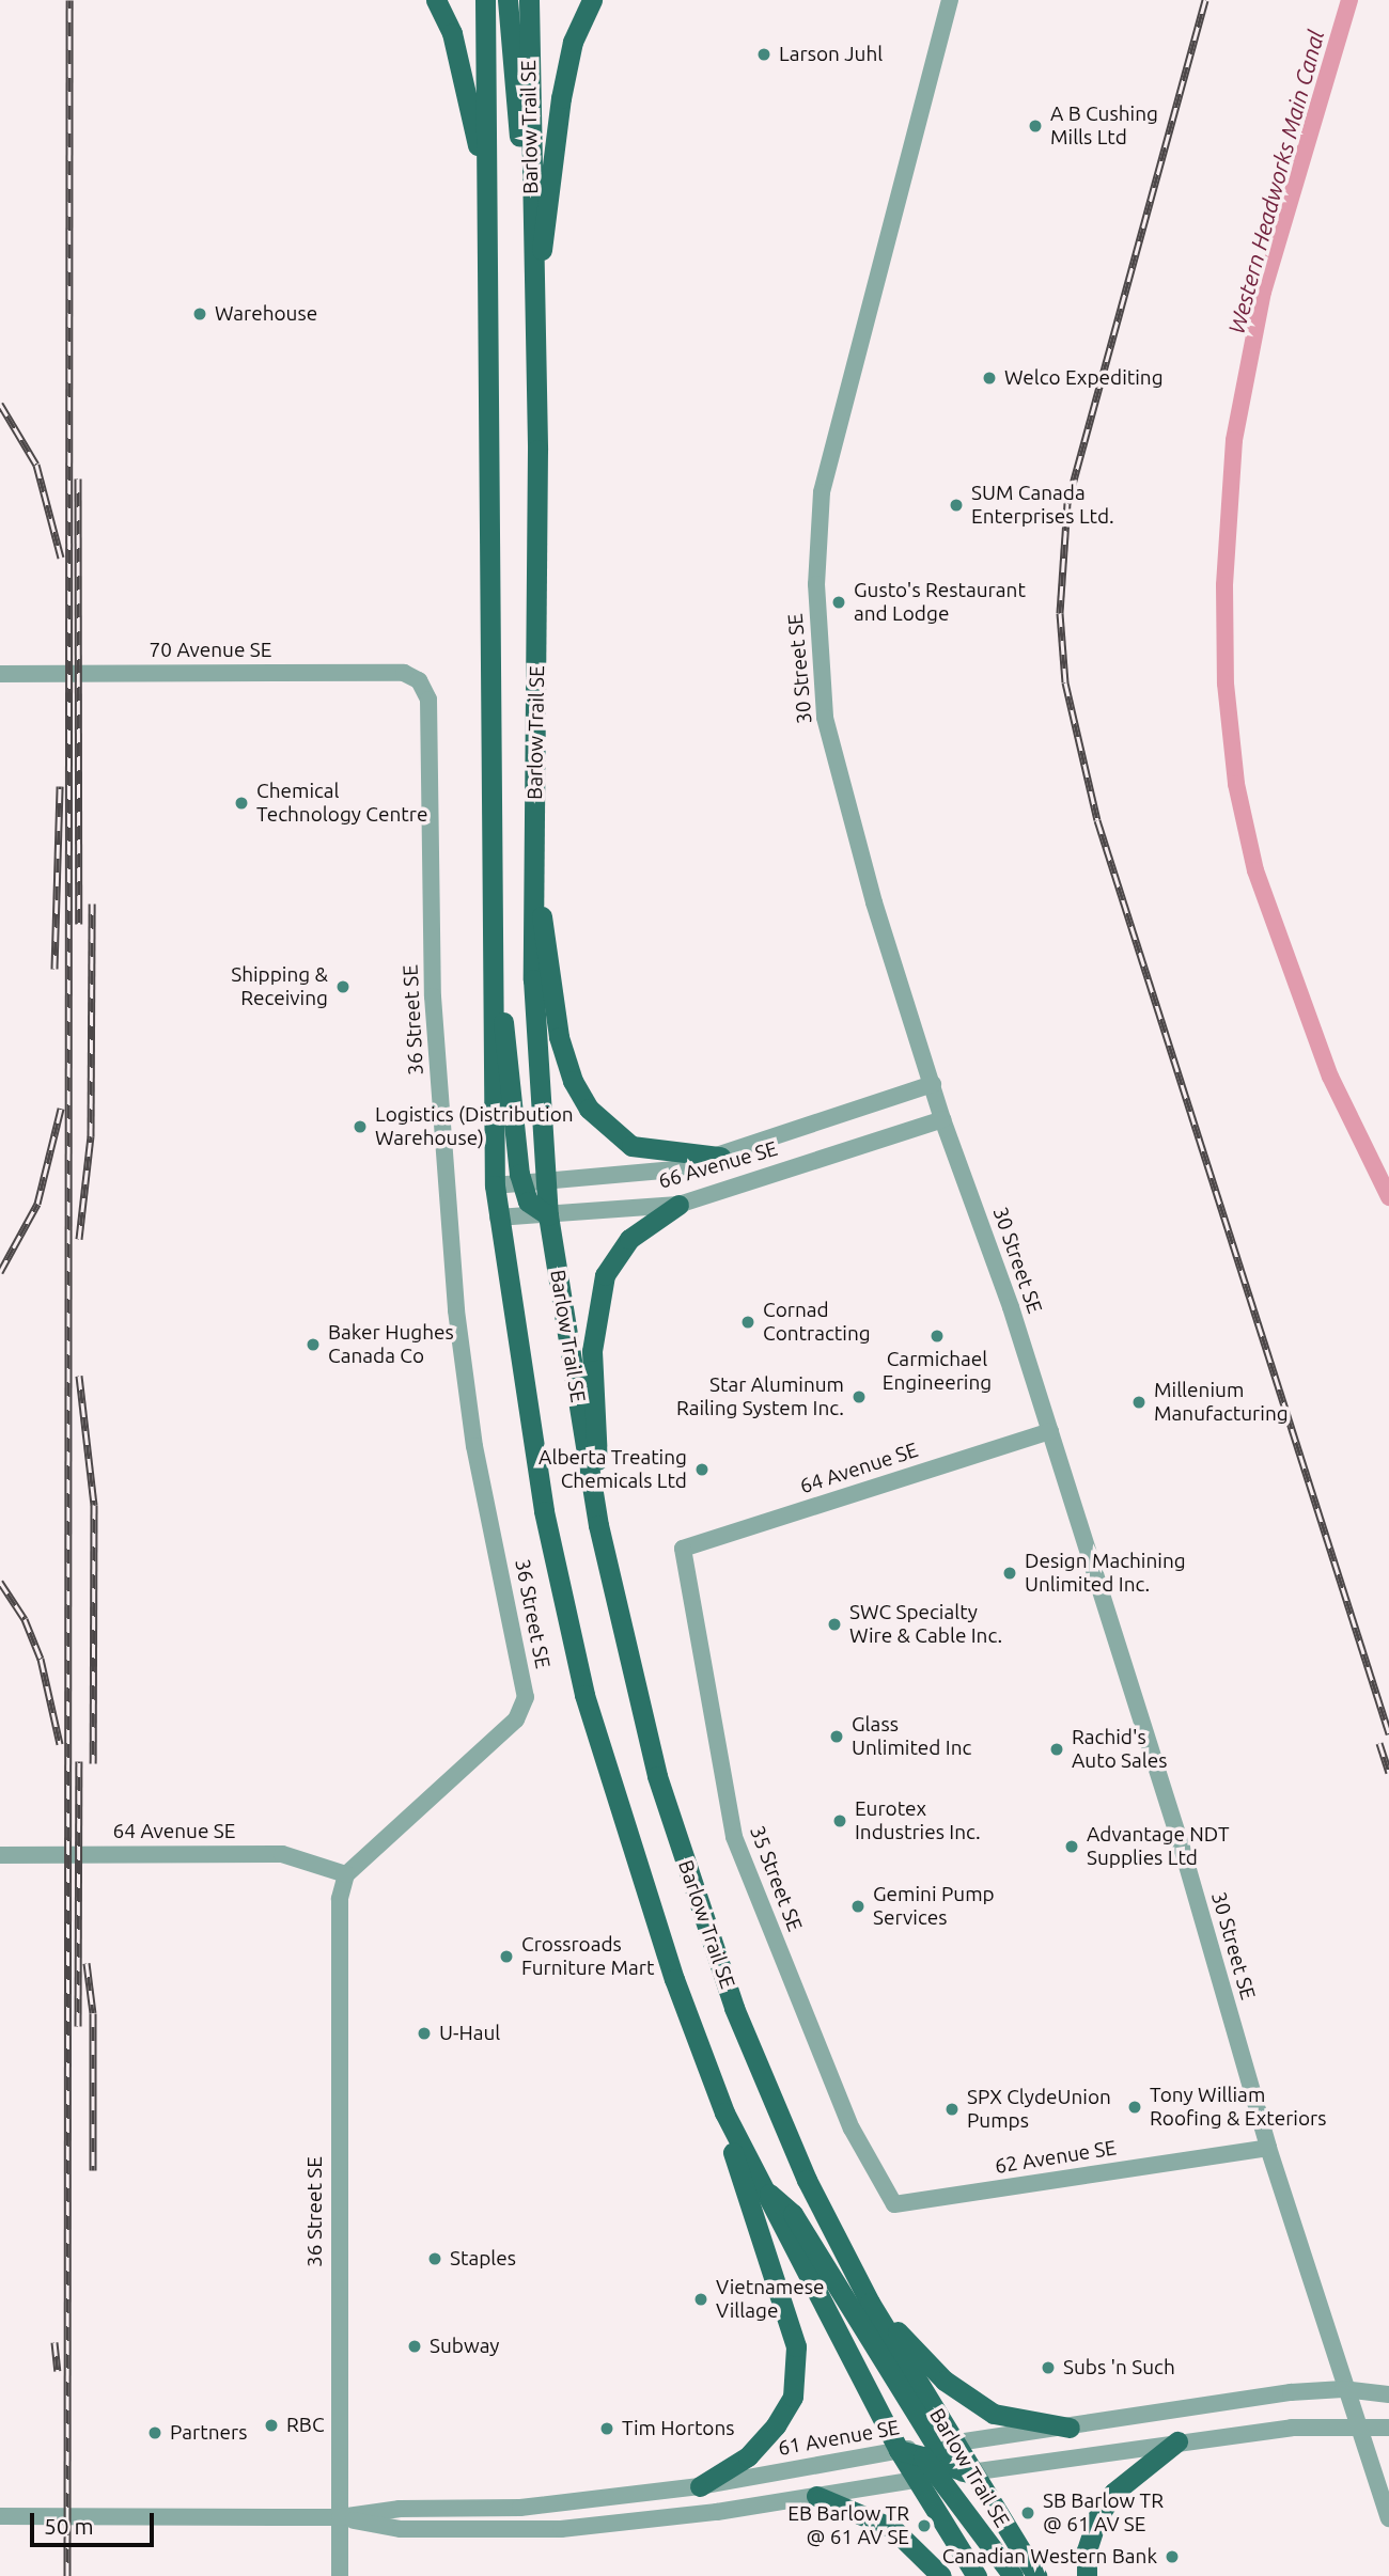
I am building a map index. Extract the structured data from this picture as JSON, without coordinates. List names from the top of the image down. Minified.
{"streets":{"main road":["Barlow Trail SE"],"street":["70 Avenue SE","30 Street SE","36 Street SE","66 Avenue SE","64 Avenue SE","35 Street SE","62 Avenue SE","61 Avenue SE"]},"crossings":[["Barlow Trail SE","66 Avenue SE"],["Barlow Trail SE","61 Avenue SE"],["70 Avenue SE","36 Street SE"],["30 Street SE","66 Avenue SE"],["30 Street SE","64 Avenue SE"],["30 Street SE","62 Avenue SE"],["30 Street SE","61 Avenue SE"],["36 Street SE","64 Avenue SE"],["36 Street SE","61 Avenue SE"],["64 Avenue SE","35 Street SE"],["35 Street SE","62 Avenue SE"]],"water":["Western Headworks Main Canal"],"places":["Larson Juhl","A B Cushing Mills Ltd","Warehouse","Welco Expediting","SUM Canada Enterprises Ltd.","Gusto's Restaurant and Lodge","Chemical Technology Centre","Shipping & Receiving","Logistics (Distribution Warehouse)","Cornad Contracting","Carmichael Engineering","Baker Hughes Canada Co","Star Aluminum Railing System Inc.","Millenium Manufacturing","Alberta Treating Chemicals Ltd","Design Machining Unlimited Inc.","SWC Specialty Wire & Cable Inc.","Glass Unlimited Inc","Rachid's Auto Sales","Eurotex Industries Inc.","Advantage NDT Supplies Ltd","Gemini Pump Services","Crossroads Furniture Mart","U-Haul","Tony William Roofing & Exteriors","SPX ClydeUnion Pumps","Staples","Vietnamese Village","Subway","Subs 'n Such","RBC","Tim Hortons","Partners","SB Barlow TR @ 61 AV SE","EB Barlow TR @ 61 AV SE","Canadian Western Bank"],"scale_bar":"50 m"}
